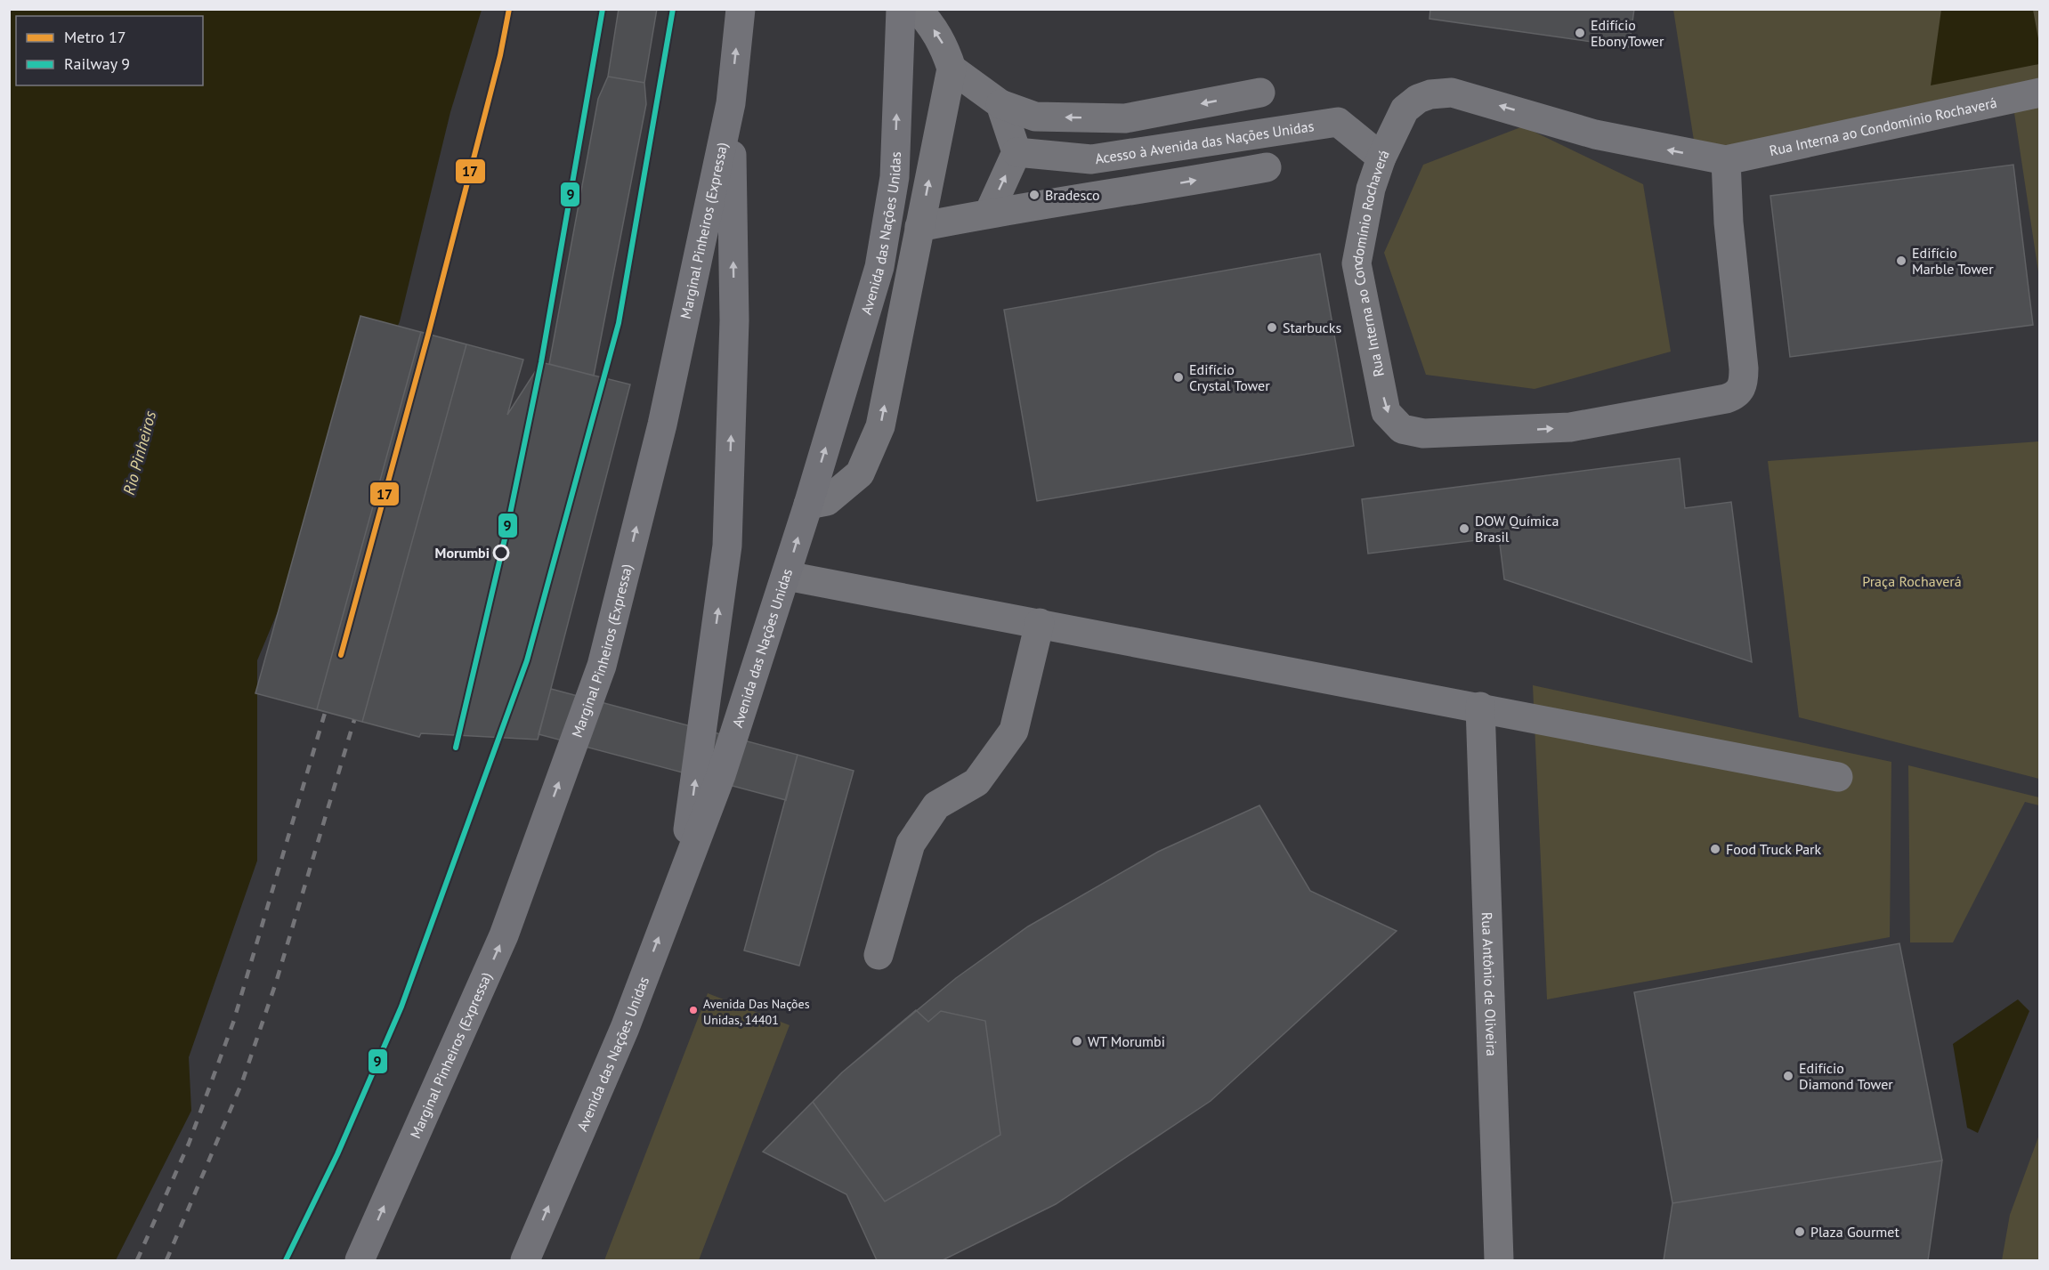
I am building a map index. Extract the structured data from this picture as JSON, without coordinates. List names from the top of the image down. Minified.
{"streets":{"highway":["Marginal Pinheiros (Expressa)","Avenida das Nações Unidas"],"street":["Rua Interna ao Condomínio Rochaverá","Acesso à Avenida das Nações Unidas","Rua Antônio de Oliveira"]},"crossings":[["Rua Interna ao Condomínio Rochaverá","Acesso à Avenida das Nações Unidas"]],"water":["Rio Pinheiros"],"parks":["Praça Rochaverá"],"places":["Edifício EbonyTower","Bradesco","Edifício Marble Tower","Starbucks","Edifício Crystal Tower","DOW Química Brasil","Morumbi","Food Truck Park","Avenida Das Nações Unidas, 14401","WT Morumbi","Edifício Diamond Tower","Plaza Gourmet"],"lines":["metro line 17","rail line 9"],"legend":["Metro 17","Railway 9"]}
